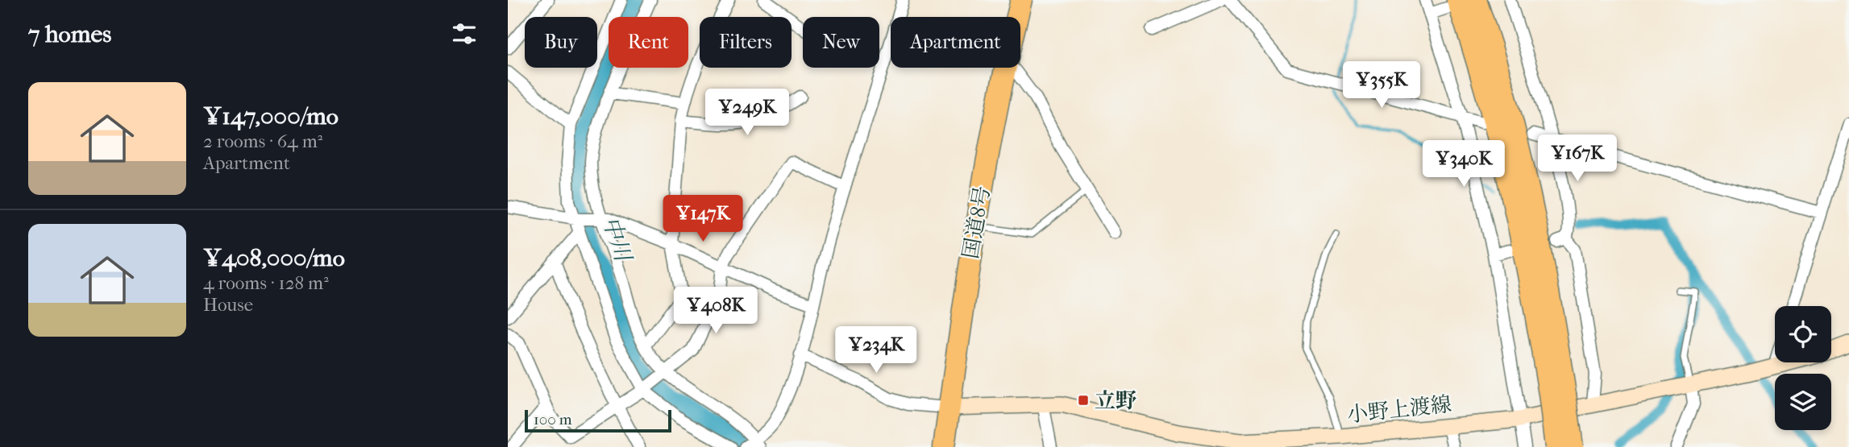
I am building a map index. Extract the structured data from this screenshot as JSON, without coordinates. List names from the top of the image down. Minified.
{"streets":{"highway":["国道8号"],"main road":["小野上渡線"]},"crossings":[["国道8号","小野上渡線"]],"water":["中川"],"places":{"transit":["立野"]},"scale_bar":"100 m","page":{"heading":"7 homes","chip":["Buy","Rent","Filters","New","Apartment"],"price":["¥355K","¥249K","¥167K","¥340K","¥147K","¥408K","¥234K"],"list":[{"name":"¥147,000/mo","note":"2 rooms · 64 m² · Apartment"},{"name":"¥408,000/mo","note":"4 rooms · 128 m² · House"}],"scale":"100 m"}}
